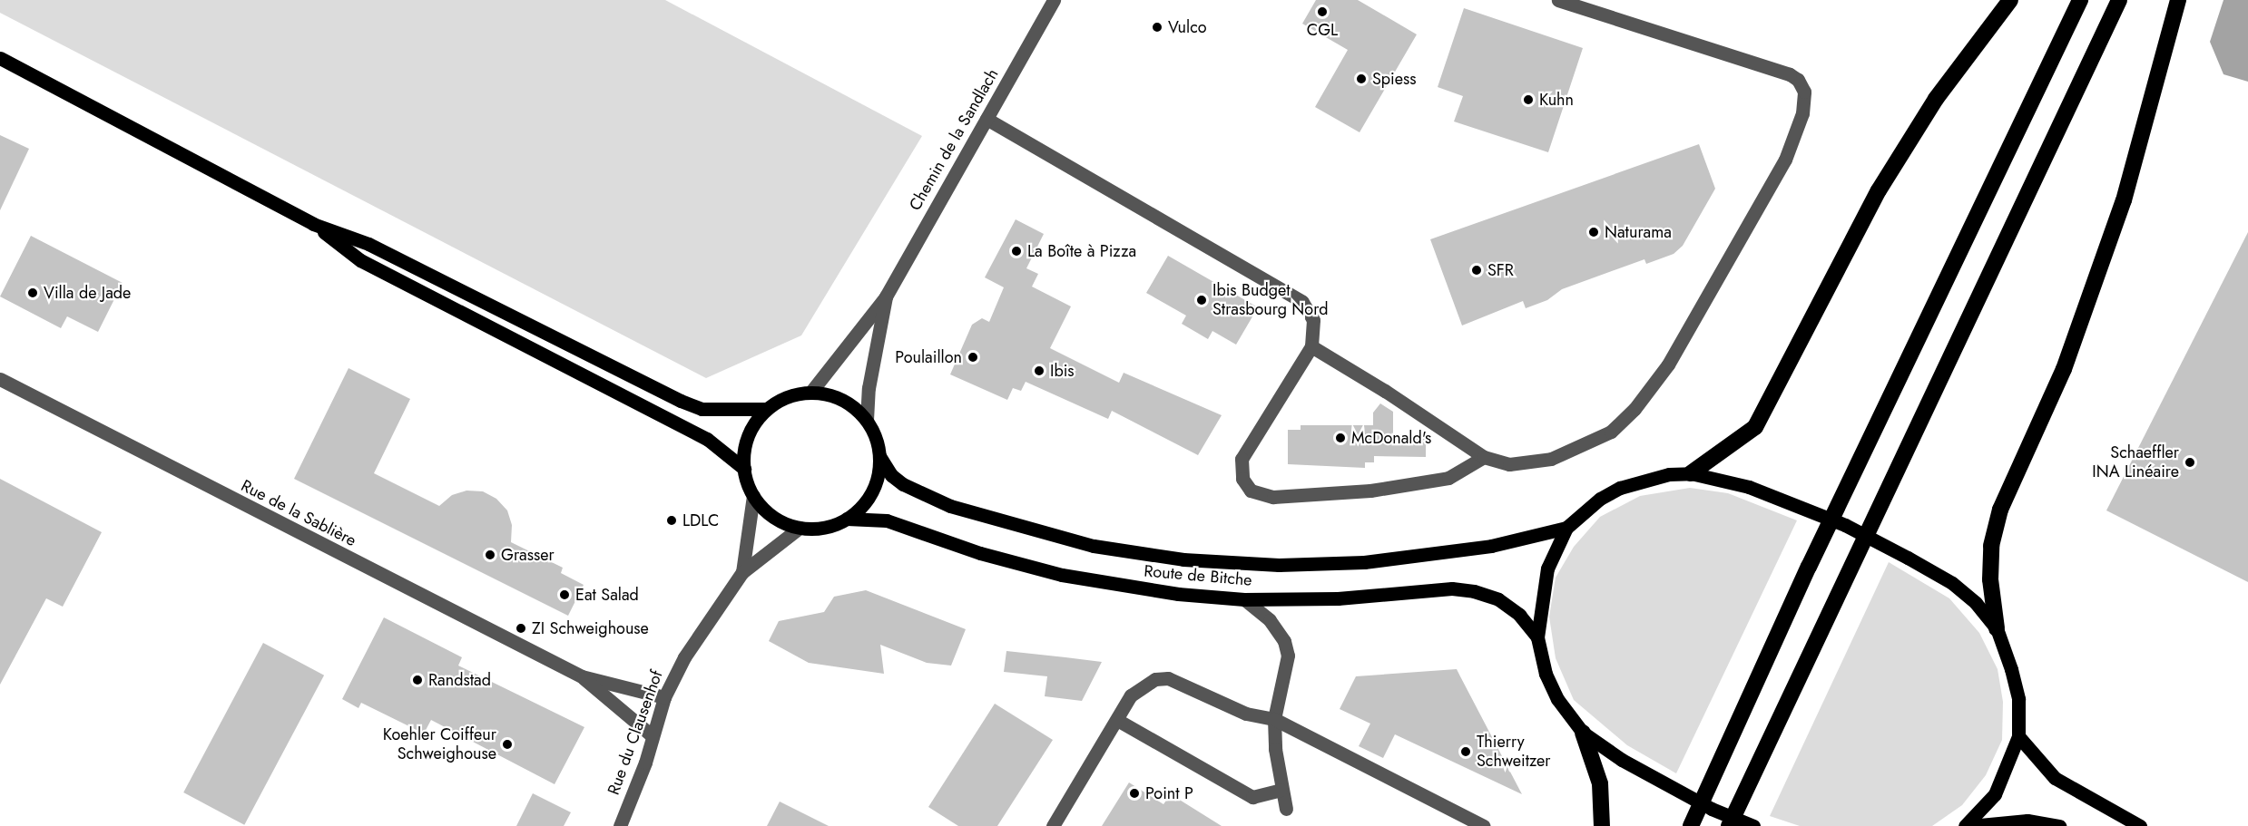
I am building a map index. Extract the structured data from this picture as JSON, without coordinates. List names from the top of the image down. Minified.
{"streets":{"main road":["Route de Bitche"],"street":["Chemin de la Sandlach","Rue de la Sablière","Rue du Clausenhof"]},"crossings":[["Chemin de la Sandlach","Route de Bitche"],["Chemin de la Sandlach","Rue du Clausenhof"],["Rue de la Sablière","Rue du Clausenhof"],["Route de Bitche","Rue du Clausenhof"]],"places":["CGL","Vulco","Spiess","Kuhn","Naturama","La Boîte à Pizza","SFR","Villa de Jade","Ibis Budget Strasbourg Nord","Poulaillon","Ibis","McDonald's","Schaeffler INA Linéaire","LDLC","Grasser","Eat Salad","ZI Schweighouse","Randstad","Koehler Coiffeur Schweighouse","Thierry Schweitzer","Point P"]}
